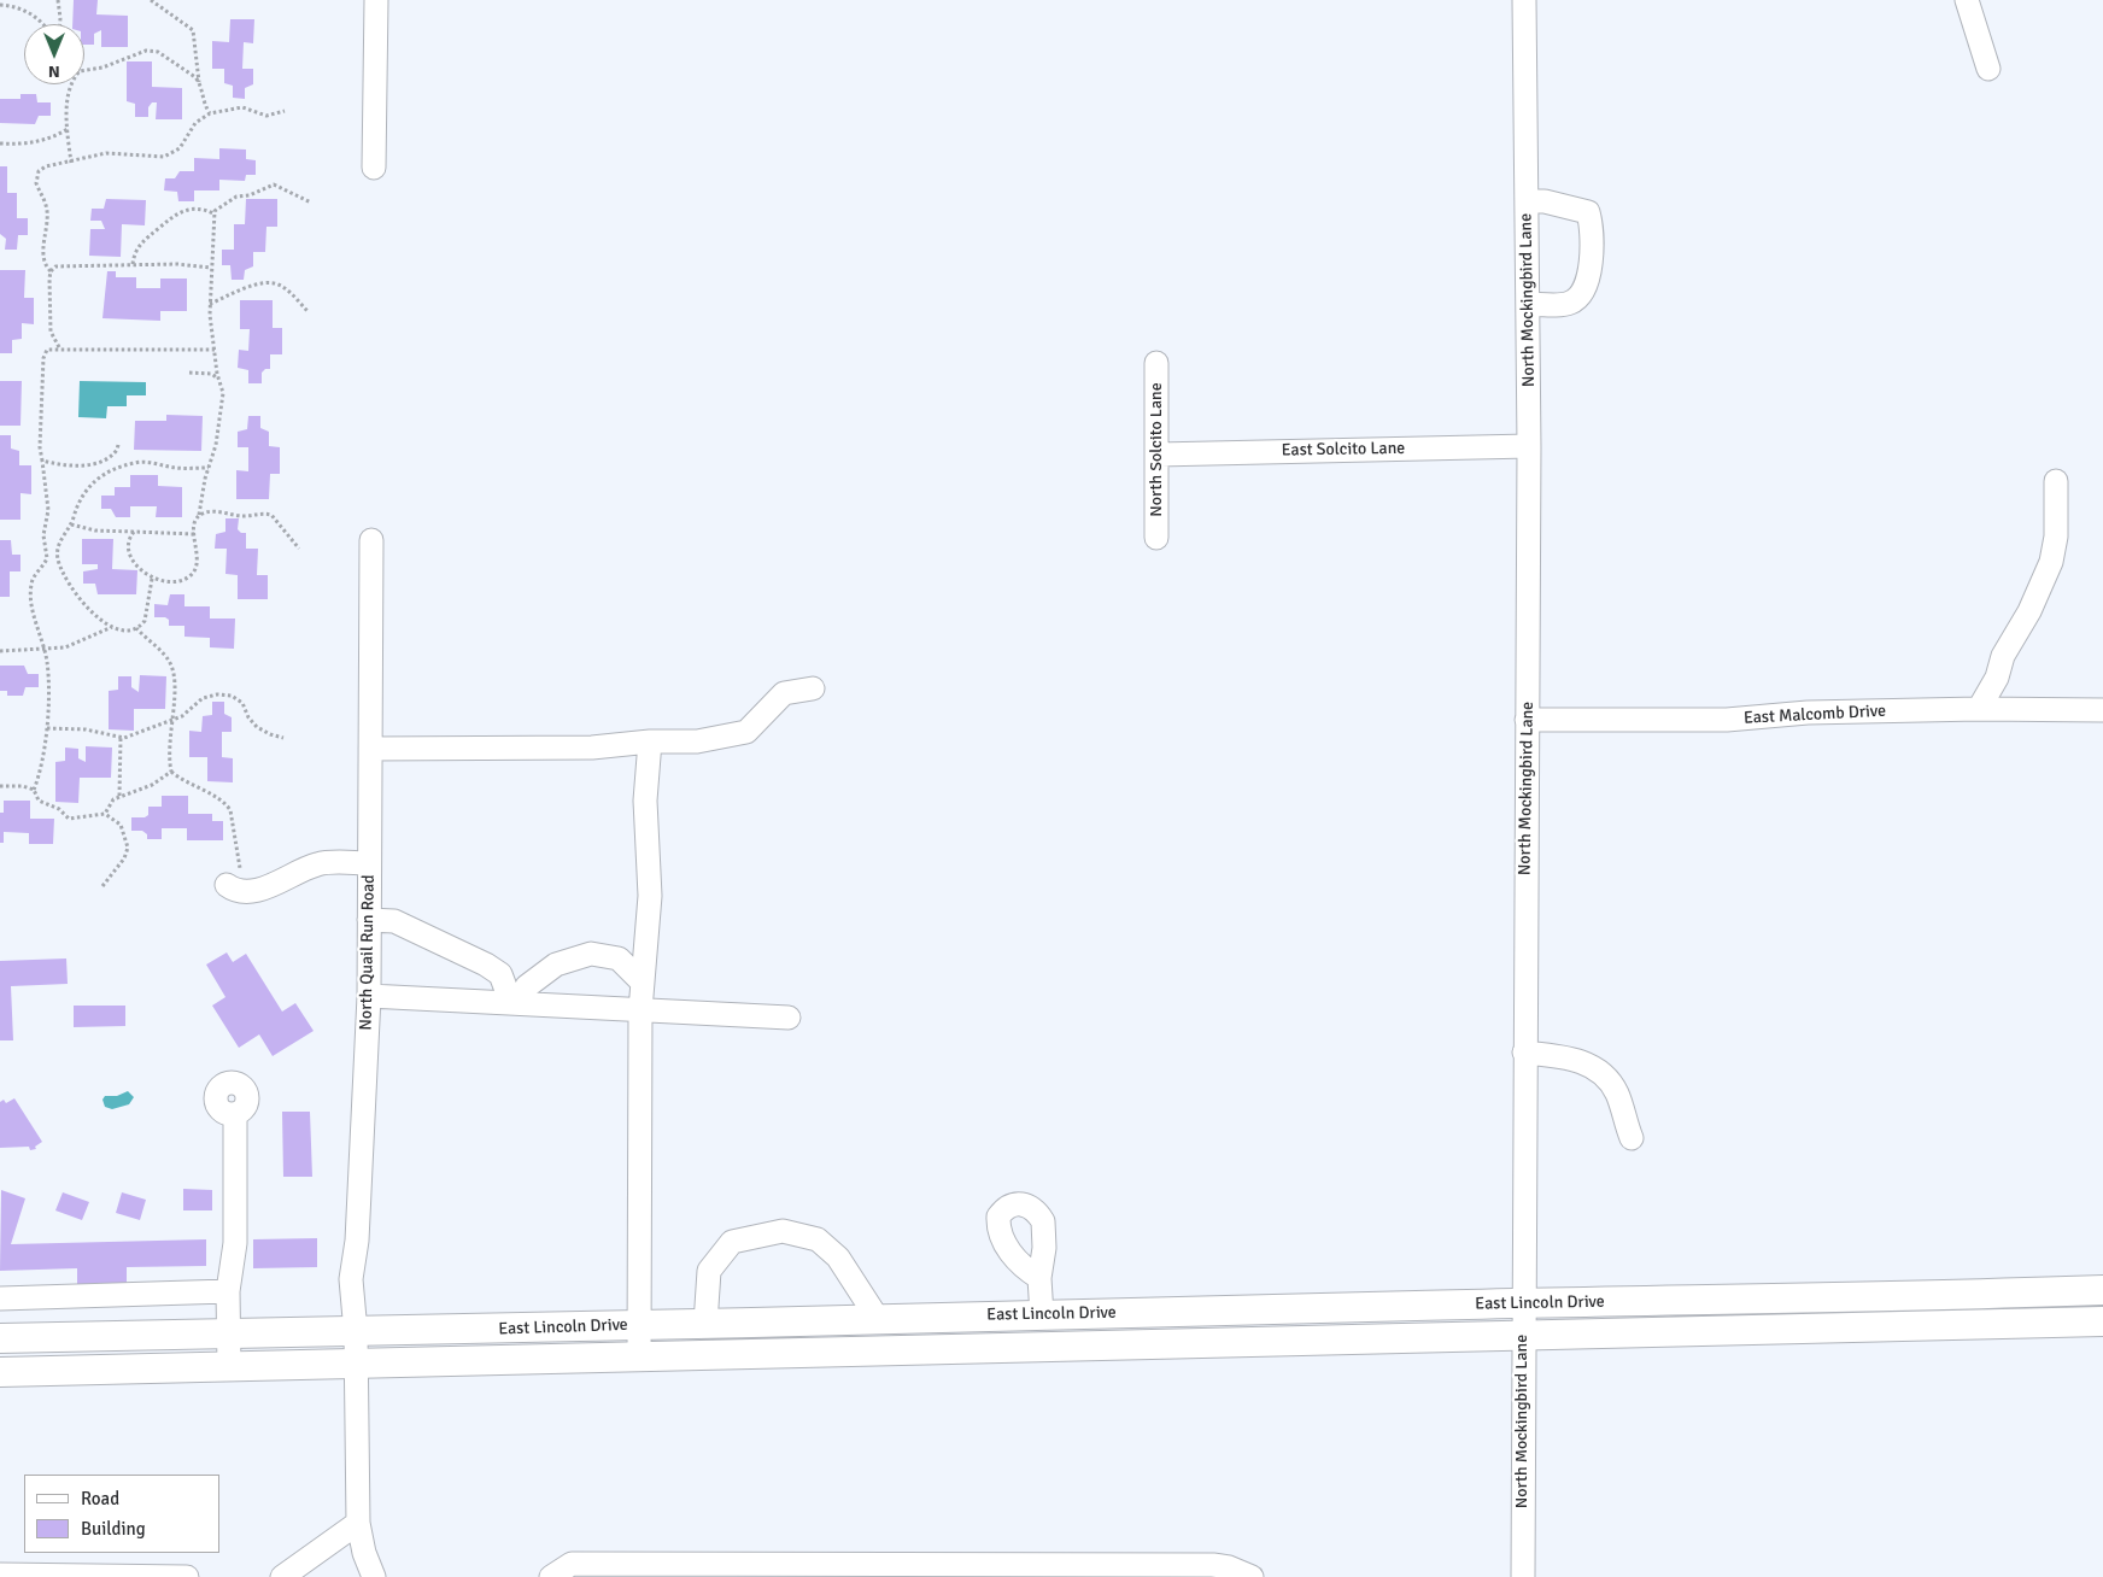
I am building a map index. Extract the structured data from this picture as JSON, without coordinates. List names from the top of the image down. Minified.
{"streets":{"main road":["East Lincoln Drive"],"street":["North Mockingbird Lane","North Solcito Lane","East Solcito Lane","East Malcomb Drive","North Quail Run Road"]},"crossings":[["North Mockingbird Lane","East Solcito Lane"],["North Mockingbird Lane","East Malcomb Drive"],["North Mockingbird Lane","East Lincoln Drive"],["North Solcito Lane","East Solcito Lane"],["North Quail Run Road","East Lincoln Drive"]],"legend":["Road","Building"],"north":"bottom"}
